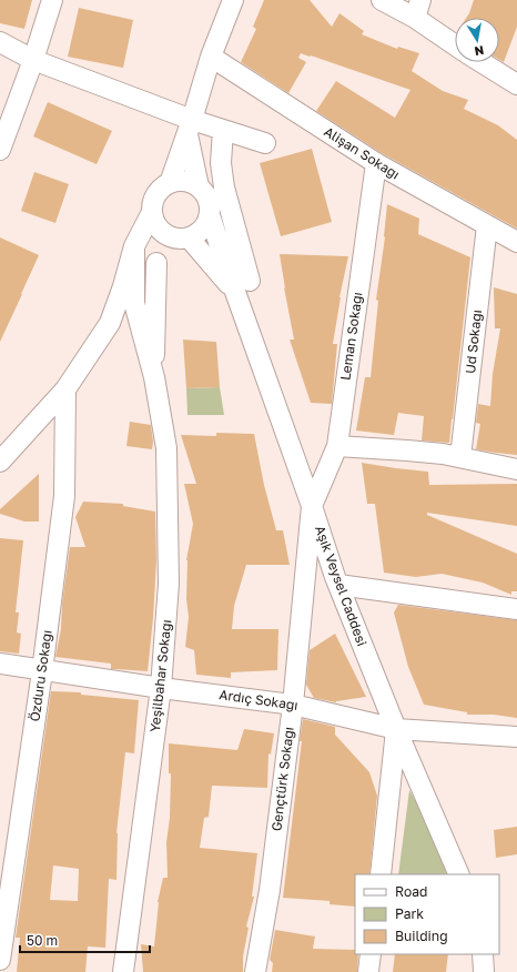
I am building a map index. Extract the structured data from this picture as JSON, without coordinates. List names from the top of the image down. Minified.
{"streets":{"street":["Alişan Sokağı","Leman Sokağı","Ud Sokağı","Aşık Veysel Caddesi","Özduru Sokağı","Yeşilbahar Sokağı","Ardıç Sokağı","Gençtürk Sokağı"]},"crossings":[["Alişan Sokağı","Leman Sokağı"],["Alişan Sokağı","Ud Sokağı"],["Leman Sokağı","Aşık Veysel Caddesi"],["Leman Sokağı","Gençtürk Sokağı"],["Aşık Veysel Caddesi","Ardıç Sokağı"],["Aşık Veysel Caddesi","Gençtürk Sokağı"],["Özduru Sokağı","Ardıç Sokağı"],["Yeşilbahar Sokağı","Ardıç Sokağı"],["Ardıç Sokağı","Gençtürk Sokağı"]],"legend":["Road","Park","Building"],"scale_bar":"50 m","north":"bottom"}
